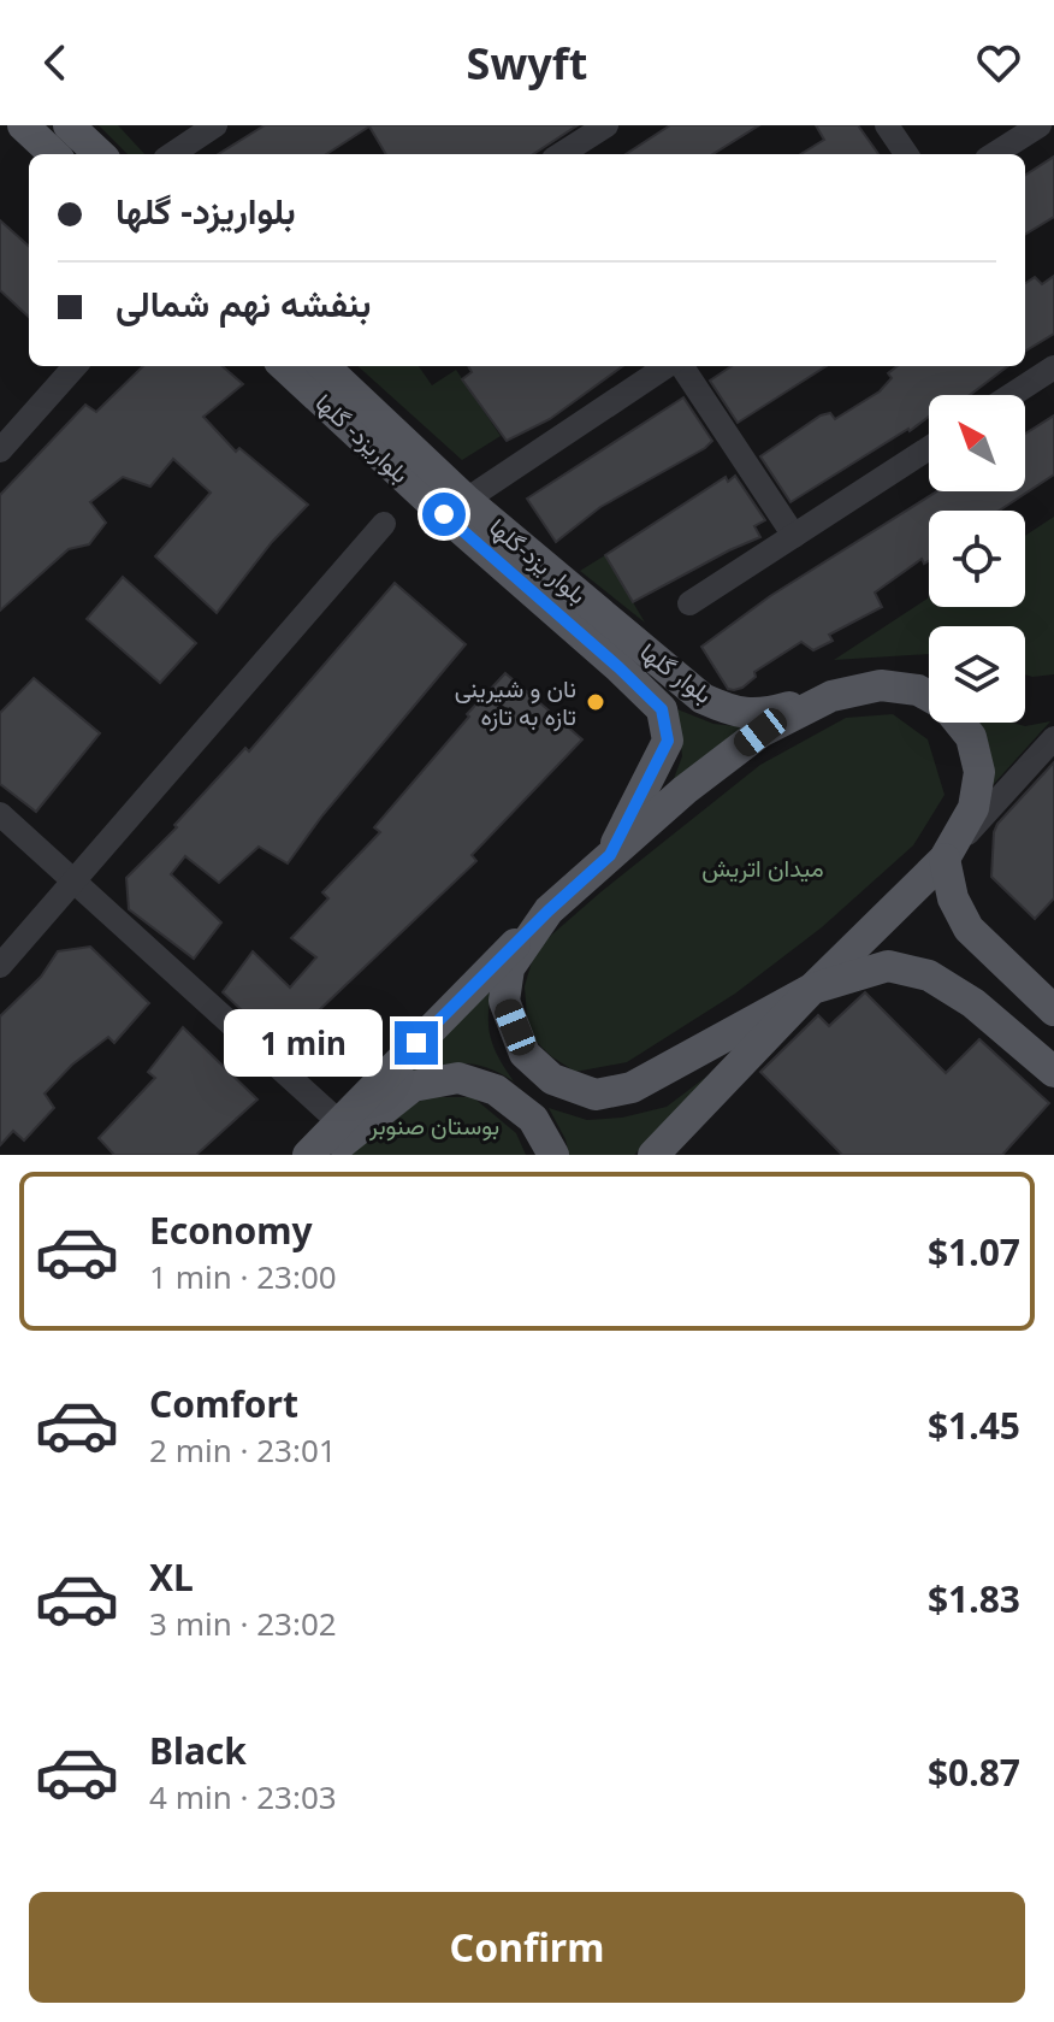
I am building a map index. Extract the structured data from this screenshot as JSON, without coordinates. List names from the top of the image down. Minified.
{"streets":{"main road":["بلواریزد- گلها","بلوار یزد-گلها","بلوار گلها"]},"crossings":[["بلواریزد- گلها","بلوار یزد-گلها"],["بلوار یزد-گلها","بلوار گلها"]],"parks":["میدان اتریش","بوستان صنوبر"],"places":["نان و شیرینی تازه به تازه"],"north":"top left","page":{"header":"Swyft","banner":["بلواریزد- گلها","بنفشه نهم شمالی"],"bubble":"1 min","list":[{"name":"Economy","note":"1 min · 23:00","value":"$1.07"},{"name":"Comfort","note":"2 min · 23:01","value":"$1.45"},{"name":"XL","note":"3 min · 23:02","value":"$1.83"},{"name":"Black","note":"4 min · 23:03","value":"$0.87"}],"buttons":"Confirm"}}
